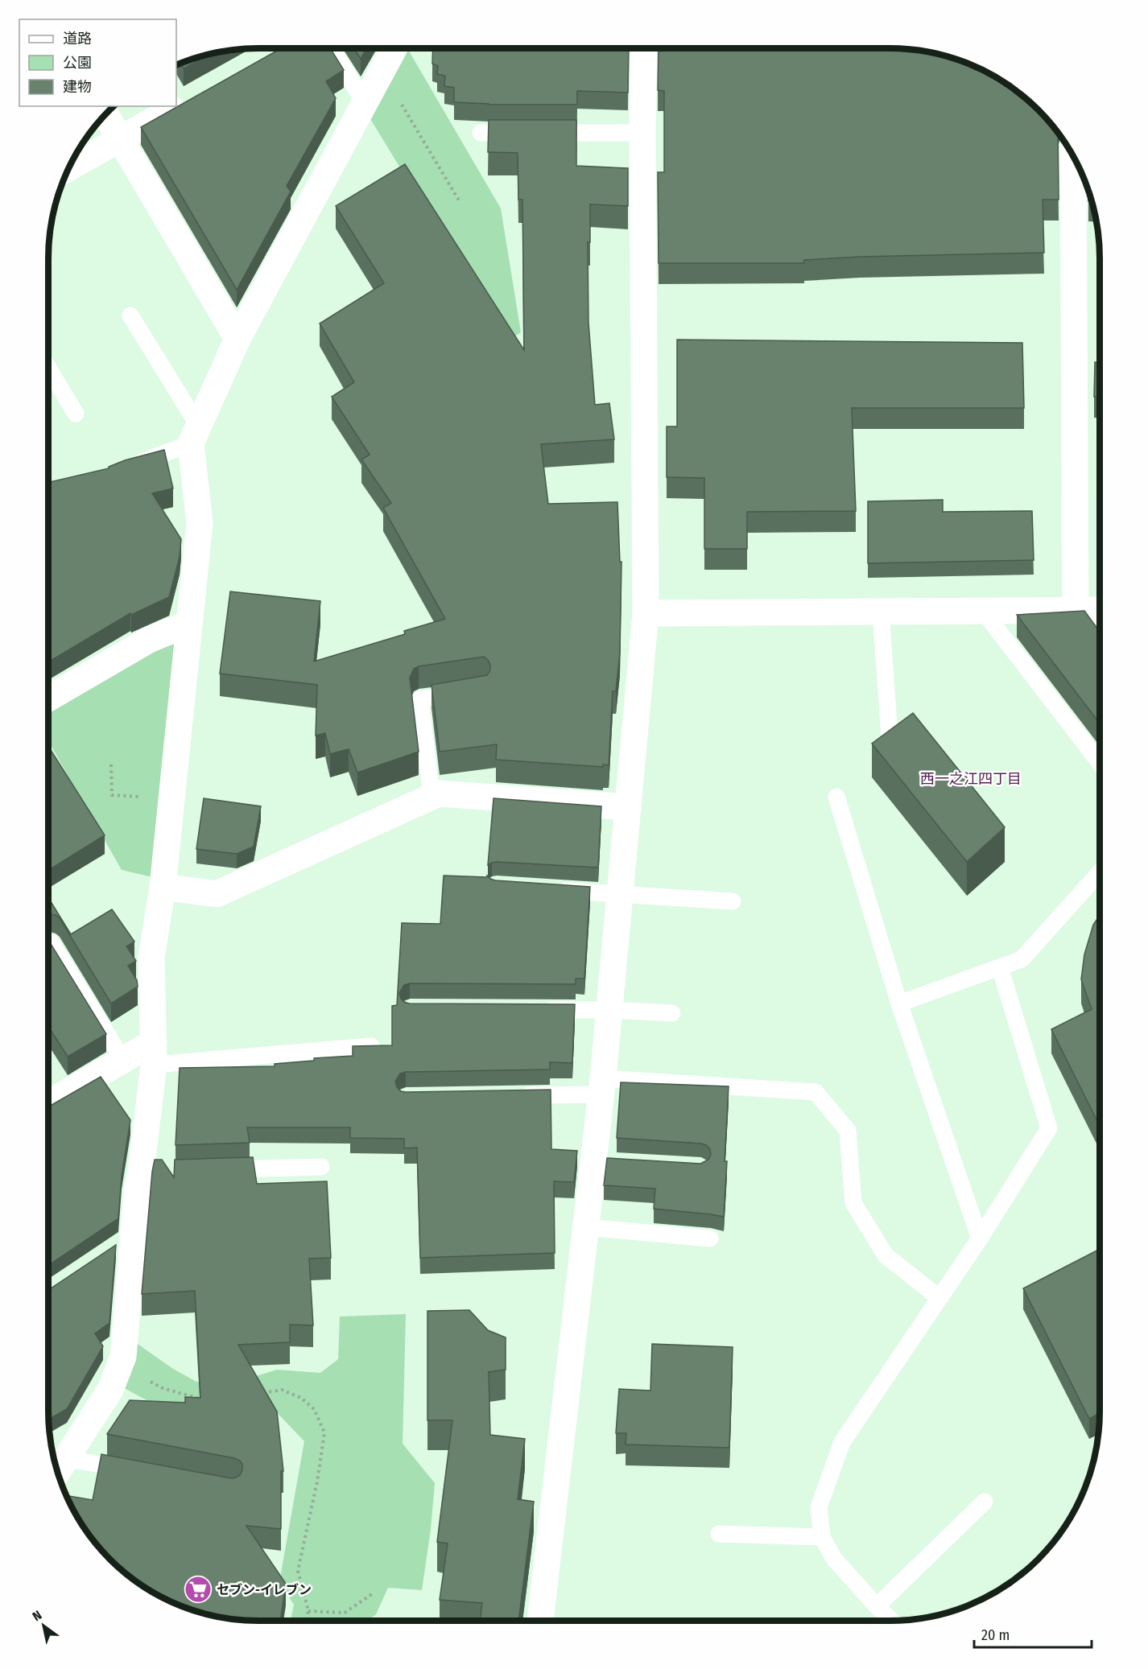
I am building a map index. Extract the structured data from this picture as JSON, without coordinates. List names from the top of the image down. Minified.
{"districts":["西一之江四丁目"],"places":{"supermarket":["セブン-イレブン"]},"legend":["道路","公園","建物"],"scale_bar":"20 m","north":"top left"}
